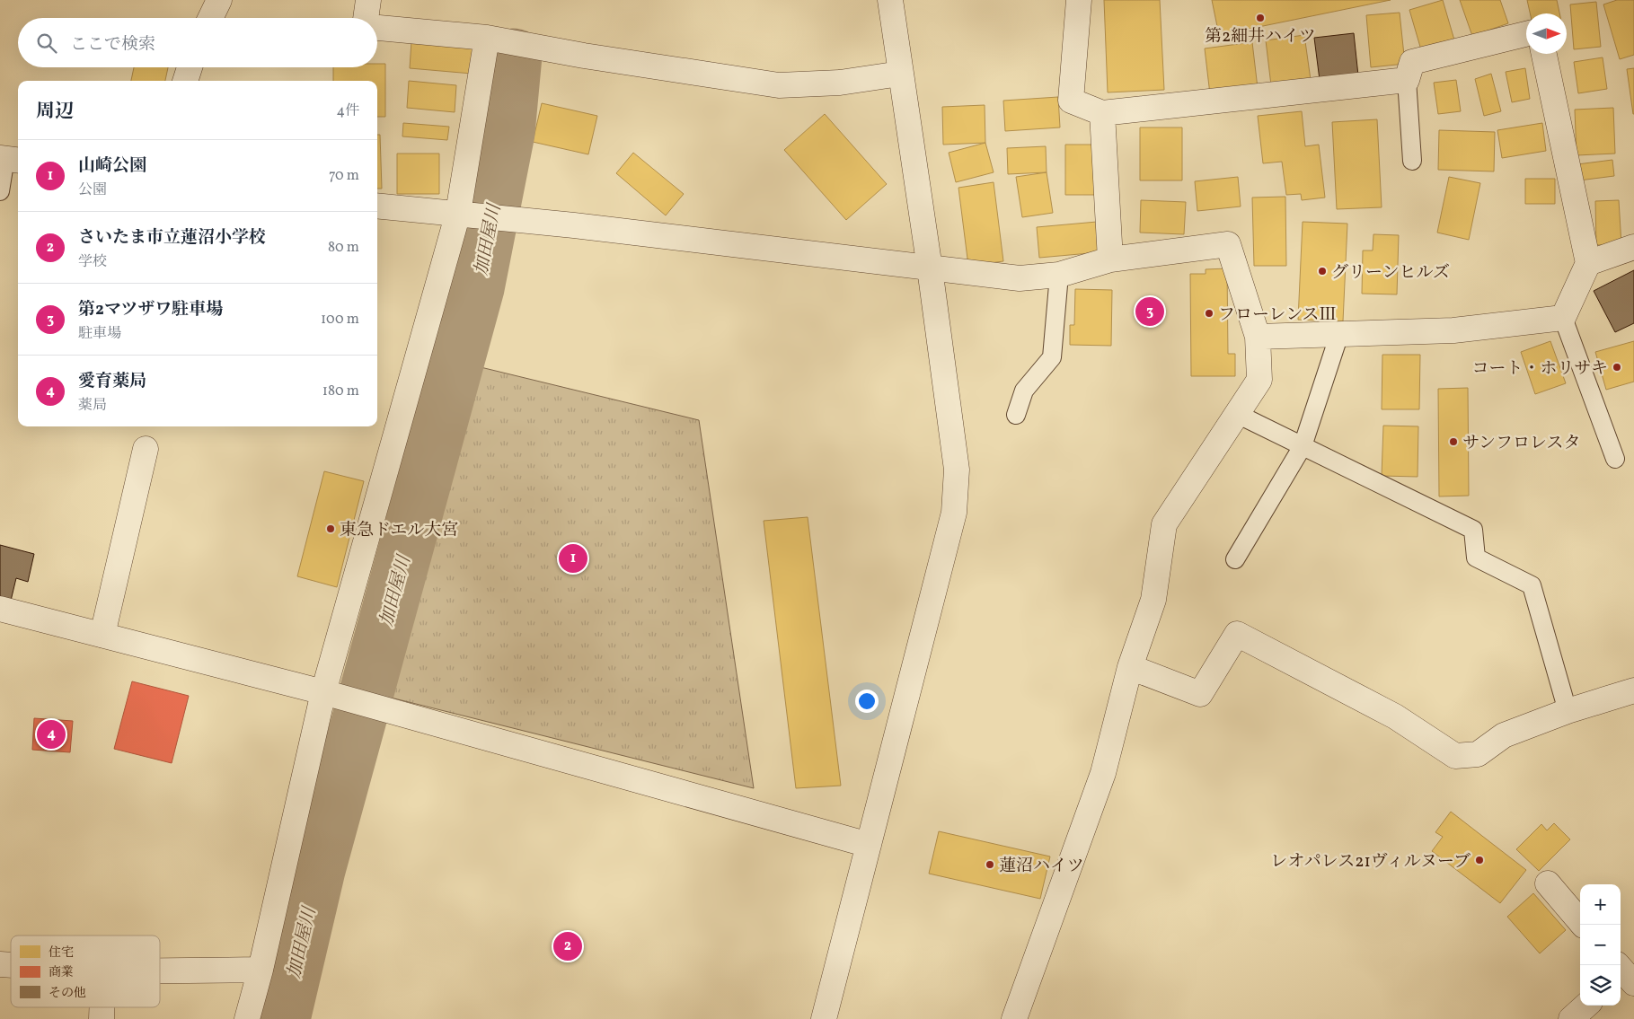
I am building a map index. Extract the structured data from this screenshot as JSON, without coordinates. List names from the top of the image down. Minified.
{"water":["加田屋川"],"places":["第2細井ハイツ","グリーンヒルズ","フローレンスⅢ","コート・ホリサキ","サンフロレスタ","東急ドエル大宮","レオパレス21ヴィルヌーブ","蓮沼ハイツ"],"legend":["住宅","商業","その他"],"north":"right","page":{"search":"ここで検索","heading":["周辺","4件"],"list":[{"mark":"1","name":"山崎公園","note":"公園","value":"70 m"},{"mark":"2","name":"さいたま市立蓮沼小学校","note":"学校","value":"80 m"},{"mark":"3","name":"第2マツザワ駐車場","note":"駐車場","value":"100 m"},{"mark":"4","name":"愛育薬局","note":"薬局","value":"180 m"}],"pins":["3","1","4","2"],"map_buttons":["+","−"]}}
